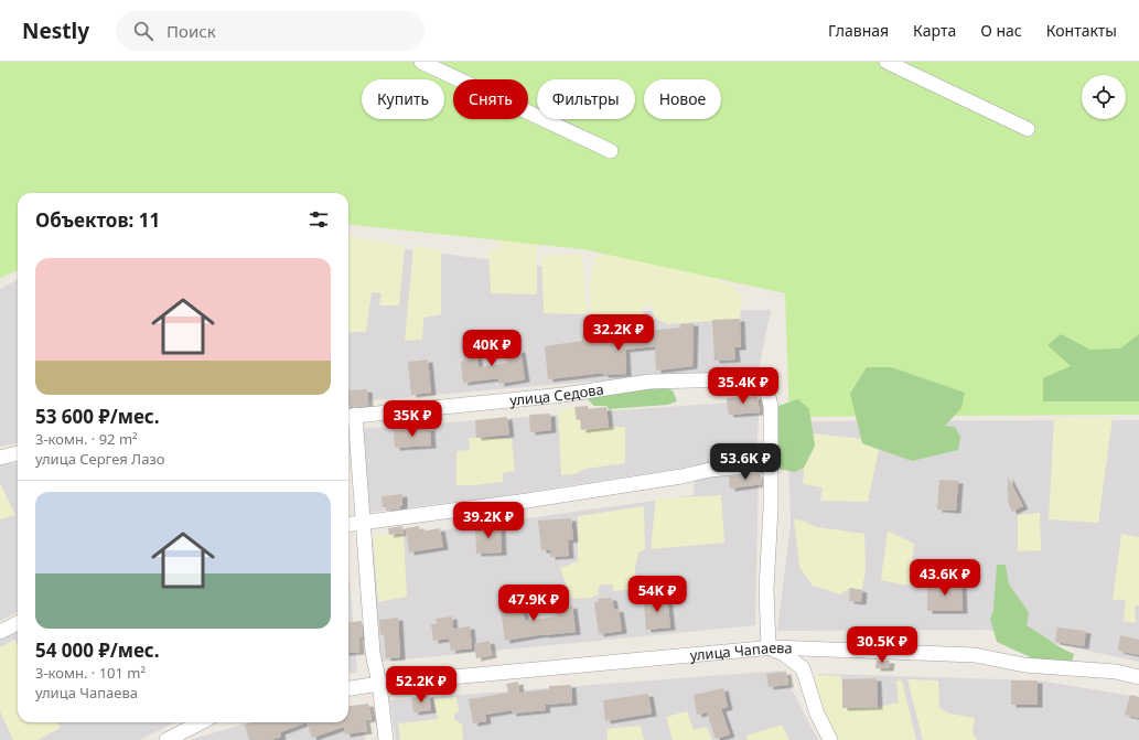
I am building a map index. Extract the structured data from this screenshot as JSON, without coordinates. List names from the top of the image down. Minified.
{"streets":{"street":["улица Седова","улица Чапаева"]},"page":{"header":"Nestly","search":"Поиск","nav":["Главная","Карта","О нас","Контакты"],"chip":["Купить","Снять","Фильтры","Новое"],"heading":"Объектов: 11","list":[{"name":"53 600 ₽/мес.","note":"3-комн. · 92 m² · улица Сергея Лазо"},{"name":"54 000 ₽/мес.","note":"3-комн. · 101 m² · улица Чапаева"}],"price":["32.2K ₽","40K ₽","35.4K ₽","35K ₽","53.6K ₽","39.2K ₽","43.6K ₽","54K ₽","47.9K ₽","30.5K ₽","52.2K ₽"]}}
